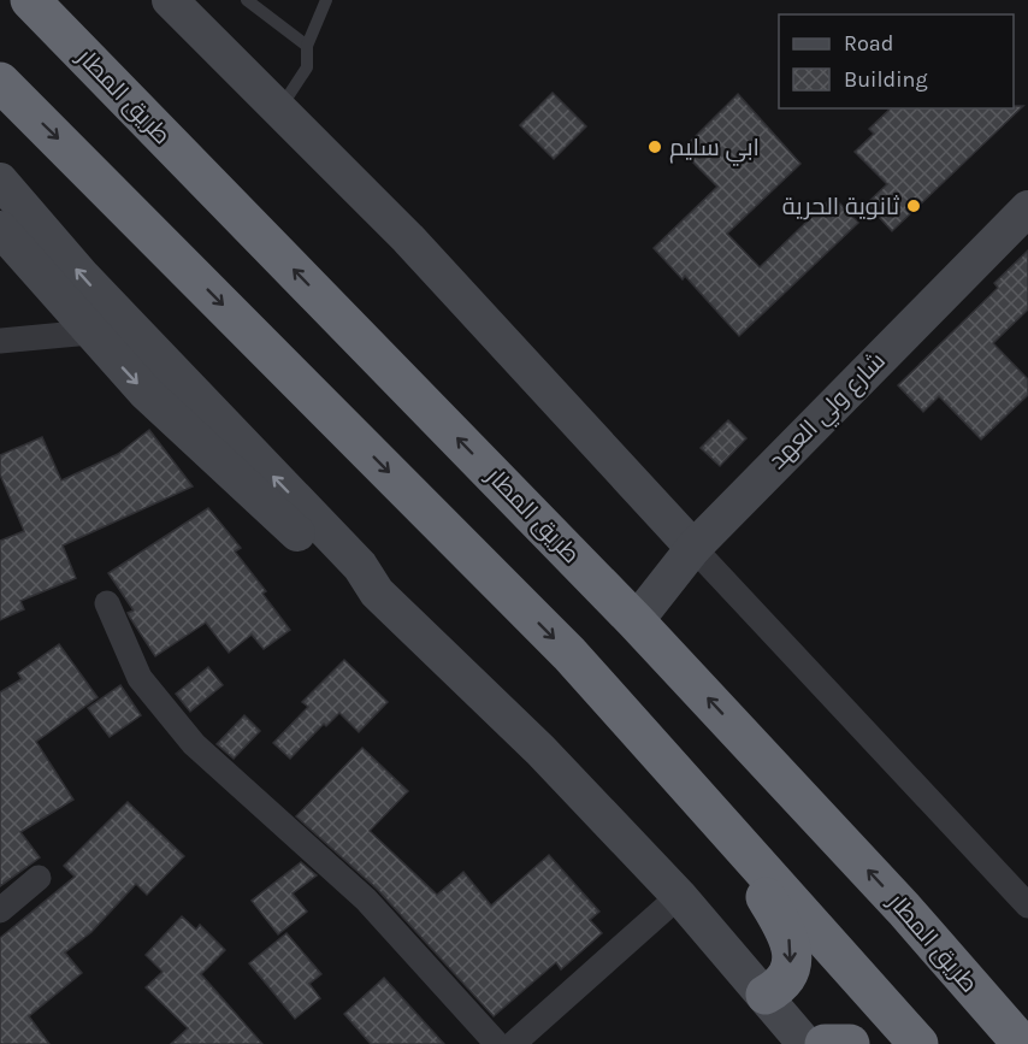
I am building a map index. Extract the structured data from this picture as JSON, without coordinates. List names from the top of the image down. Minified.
{"streets":{"highway":["طريق المطار"],"street":["شارع ولي العهد"]},"crossings":[["طريق المطار","شارع ولي العهد"]],"places":["ابي سليم","ثانوية الحرية"],"legend":["Road","Building"]}
